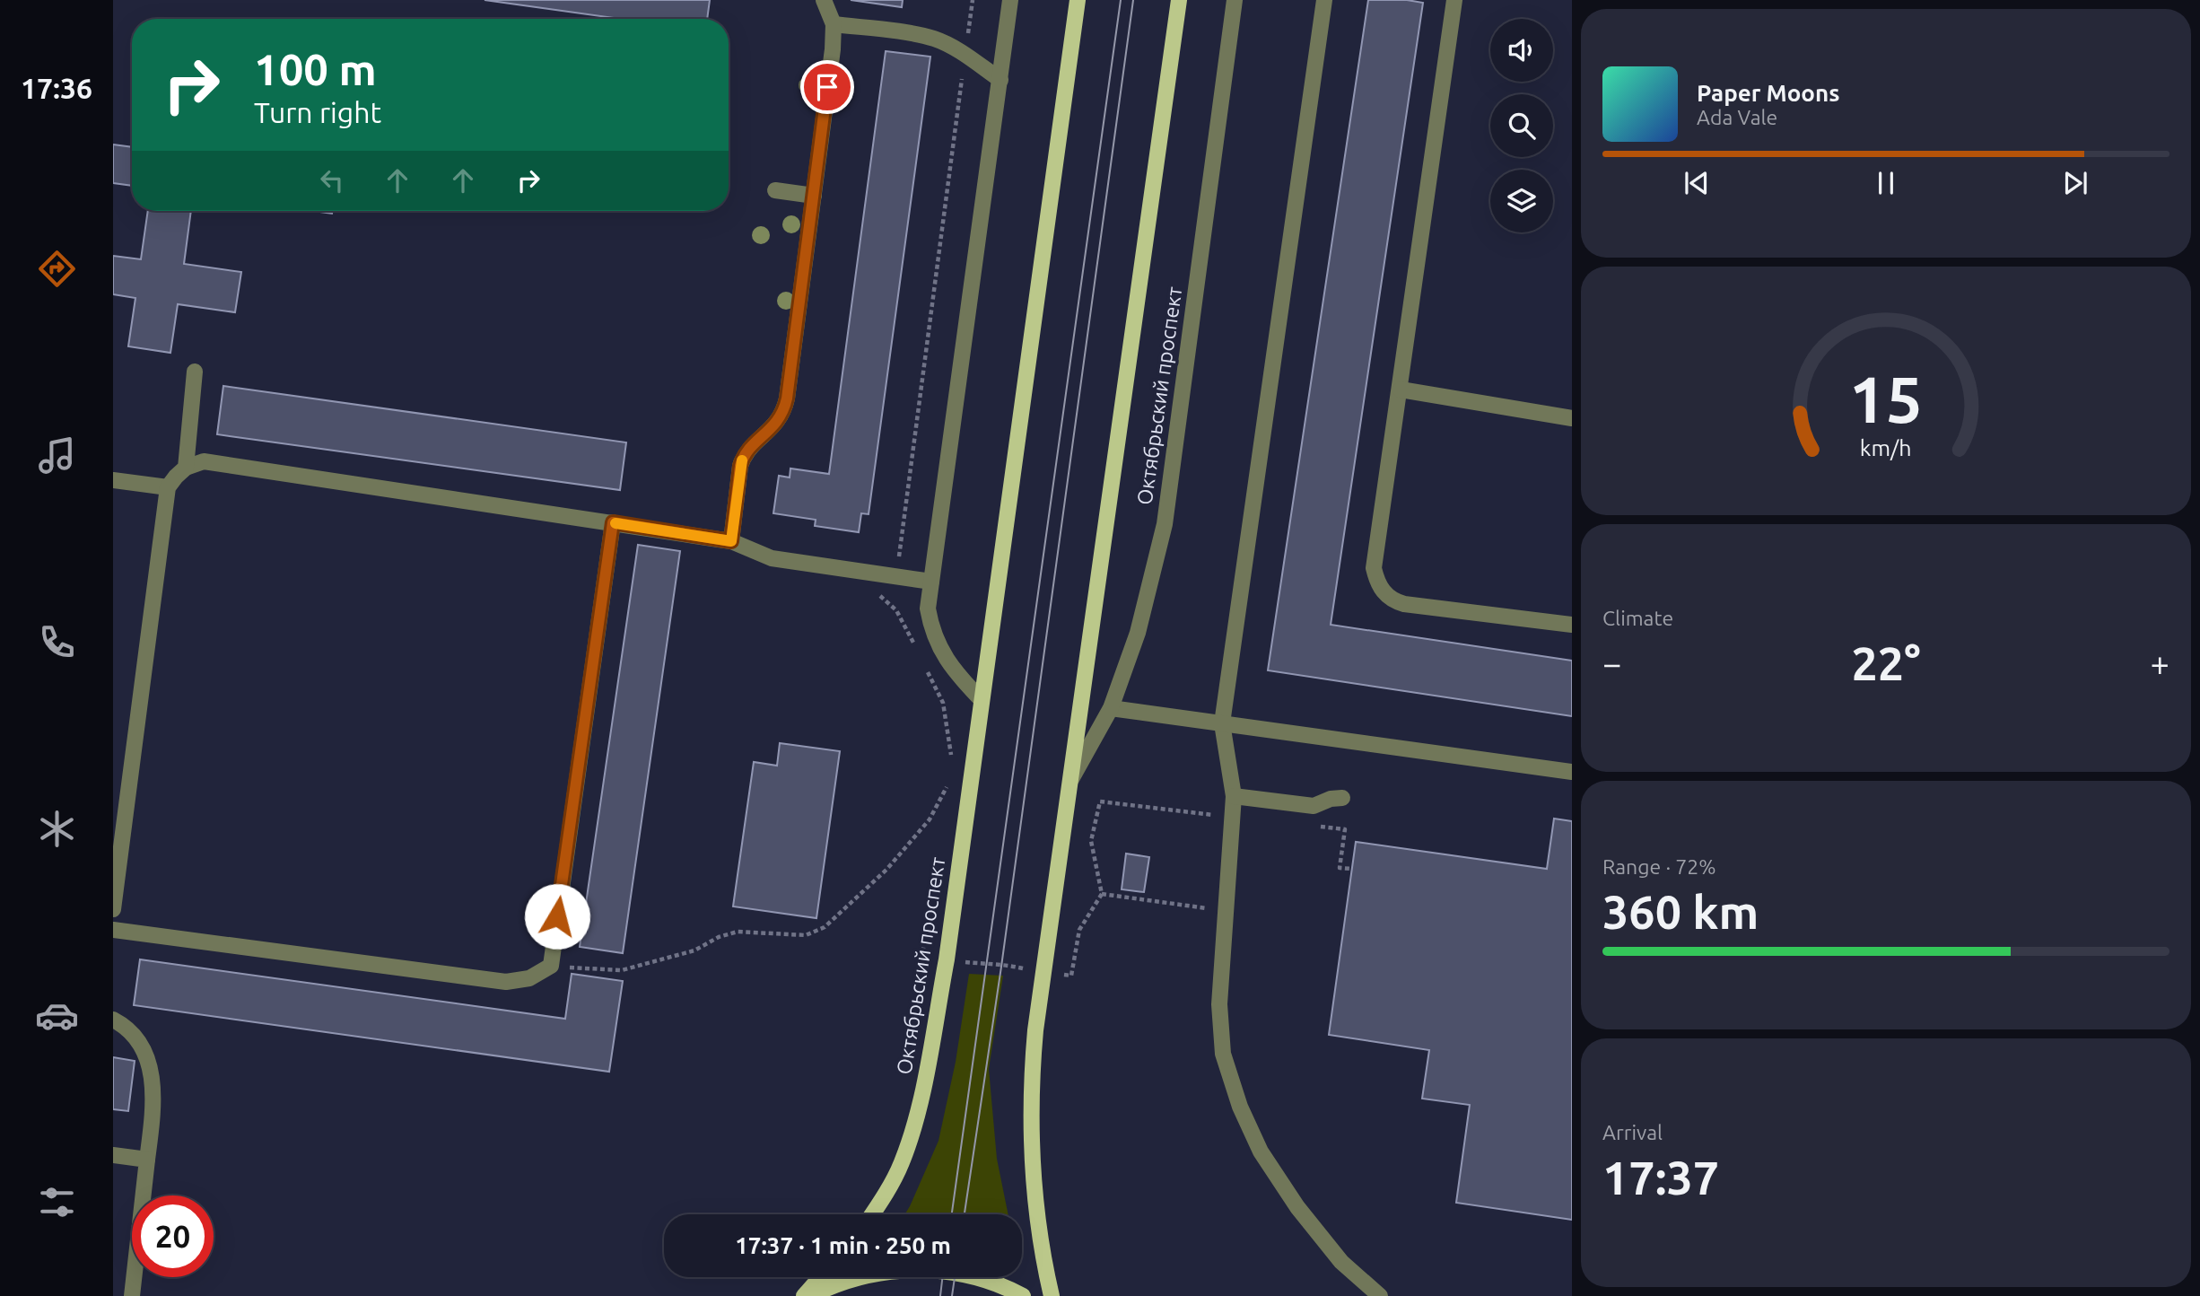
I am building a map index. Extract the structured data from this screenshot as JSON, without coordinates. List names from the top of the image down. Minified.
{"streets":{"main road":["Октябрьский проспект"]},"page":{"tabs":"17:36","turn":["100 m","Turn right"],"song":["Paper Moons","Ada Vale"],"tile":["Climate",["Range · 72%","360 km"],["Arrival","17:37"]],"heat":["−","22°","+"],"limit":"20","trip":"17:37 · 1 min · 250 m","gauge":["15","km/h"]}}
